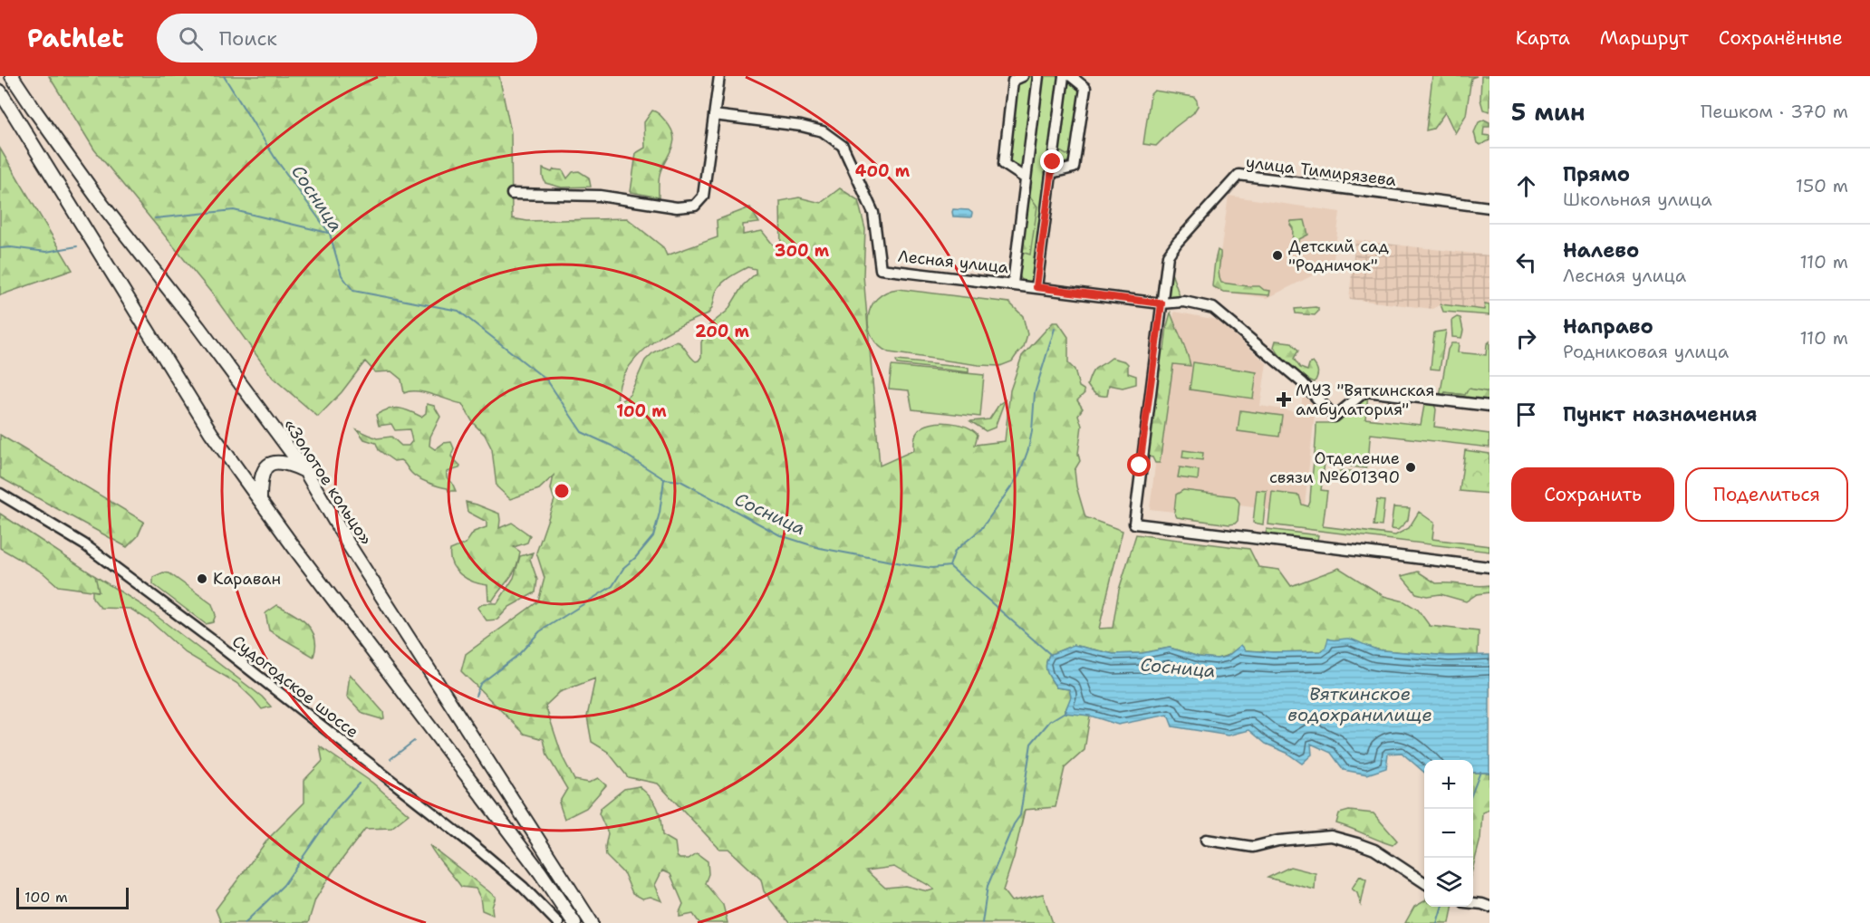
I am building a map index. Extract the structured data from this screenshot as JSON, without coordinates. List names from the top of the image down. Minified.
{"streets":{"main road":["«Золотое кольцо»"],"street":["улица Тимирязева","Лесная улица","Судогодское шоссе"]},"crossings":[["улица Тимирязева","Лесная улица"]],"water":["Сосница","Вяткинское водохранилище"],"places":{"other":["Детский сад \"Родничок\"","Отделение связи №601390","Караван"],"health":["МУЗ \"Вяткинская амбулатория\""]},"scale_bar":"100 m","page":{"header":"Pathlet","search":"Поиск","nav":["Карта","Маршрут","Сохранённые"],"heading":["5 мин","Пешком · 370 m"],"list":[["Прямо","Школьная улица","150 m"],["Налево","Лесная улица","110 m"],["Направо","Родниковая улица","110 m"],"Пункт назначения"],"buttons":["Сохранить","Поделиться"],"map_buttons":["+","−"],"scale":"100 m"},"rings":["400 m","300 m","200 m","100 m"]}
